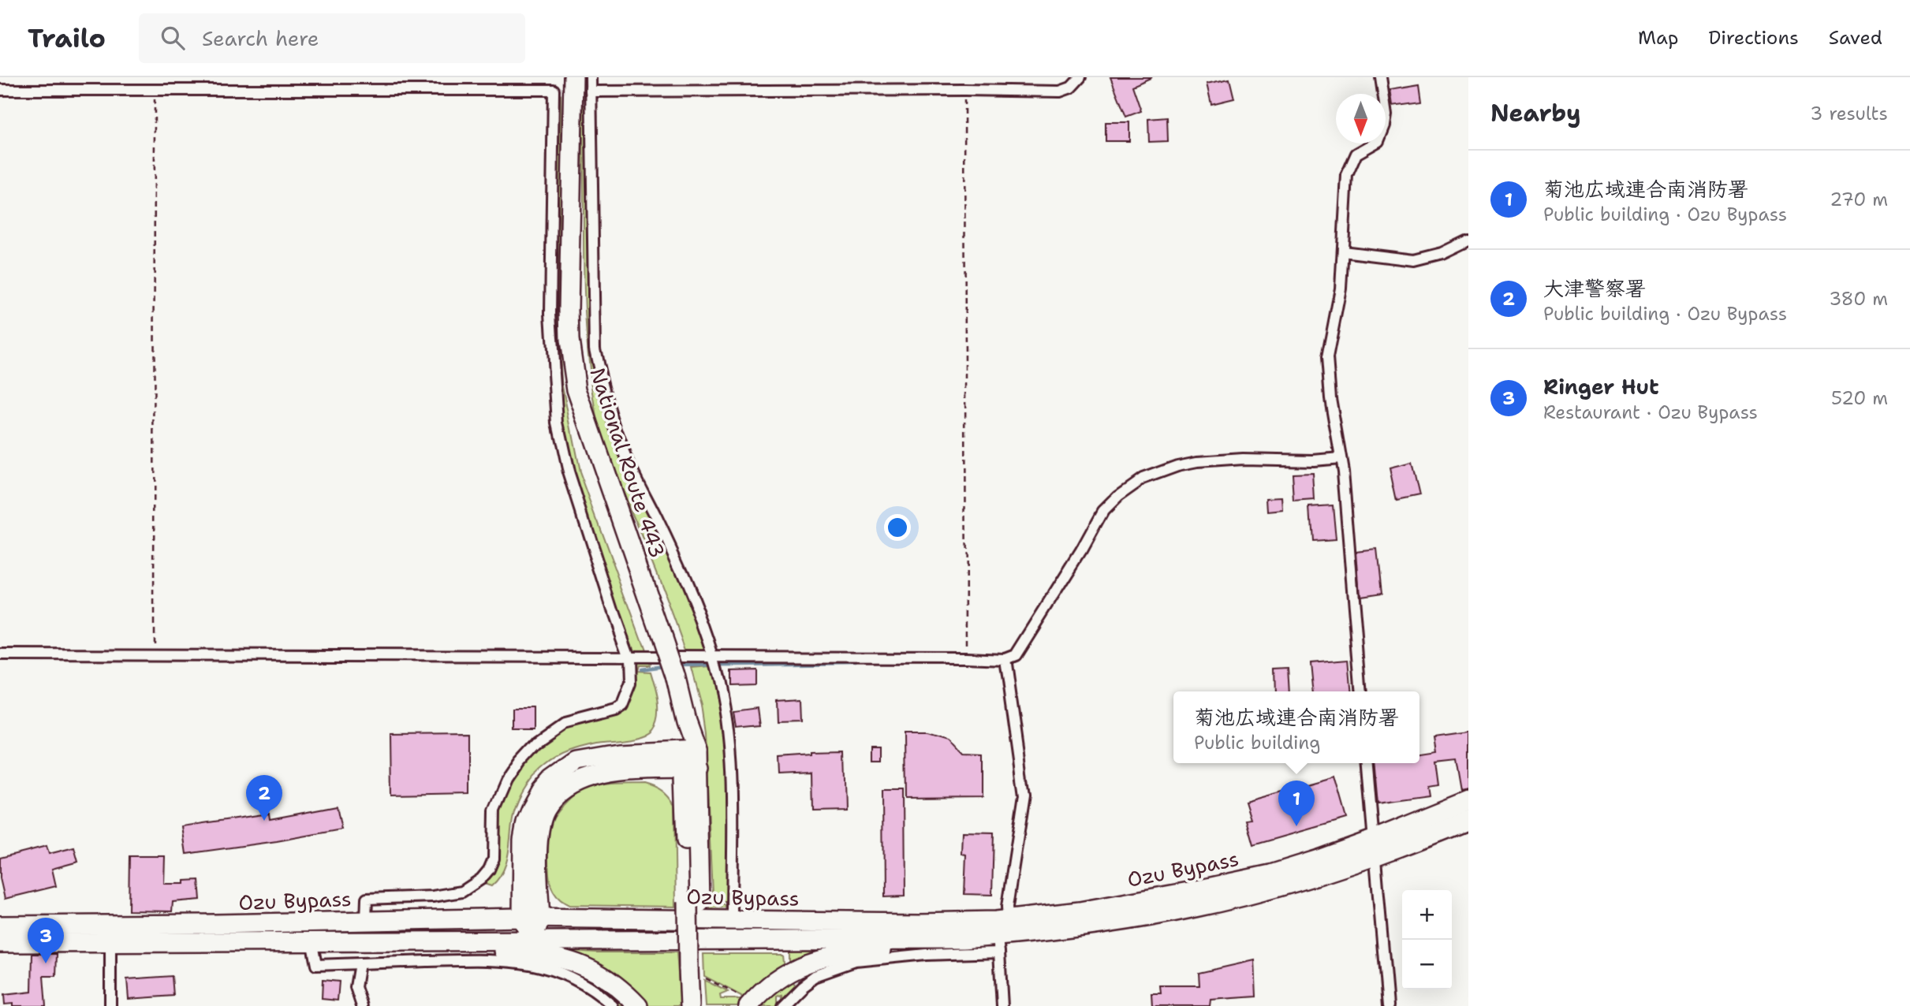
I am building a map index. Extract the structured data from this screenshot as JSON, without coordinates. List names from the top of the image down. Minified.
{"streets":{"highway":["National Route 443","Ozu Bypass"]},"north":"bottom","page":{"header":"Trailo","search":"Search here","nav":["Map","Directions","Saved"],"heading":["Nearby","3 results"],"list":[{"mark":"1","name":"菊池広域連合南消防署","note":"Public building · Ozu Bypass","value":"270 m"},{"mark":"2","name":"大津警察署","note":"Public building · Ozu Bypass","value":"380 m"},{"mark":"3","name":"Ringer Hut","note":"Restaurant · Ozu Bypass","value":"520 m"}],"popup":["菊池広域連合南消防署","Public building"],"pins":["2","1","3"],"map_buttons":["+","−"]}}
